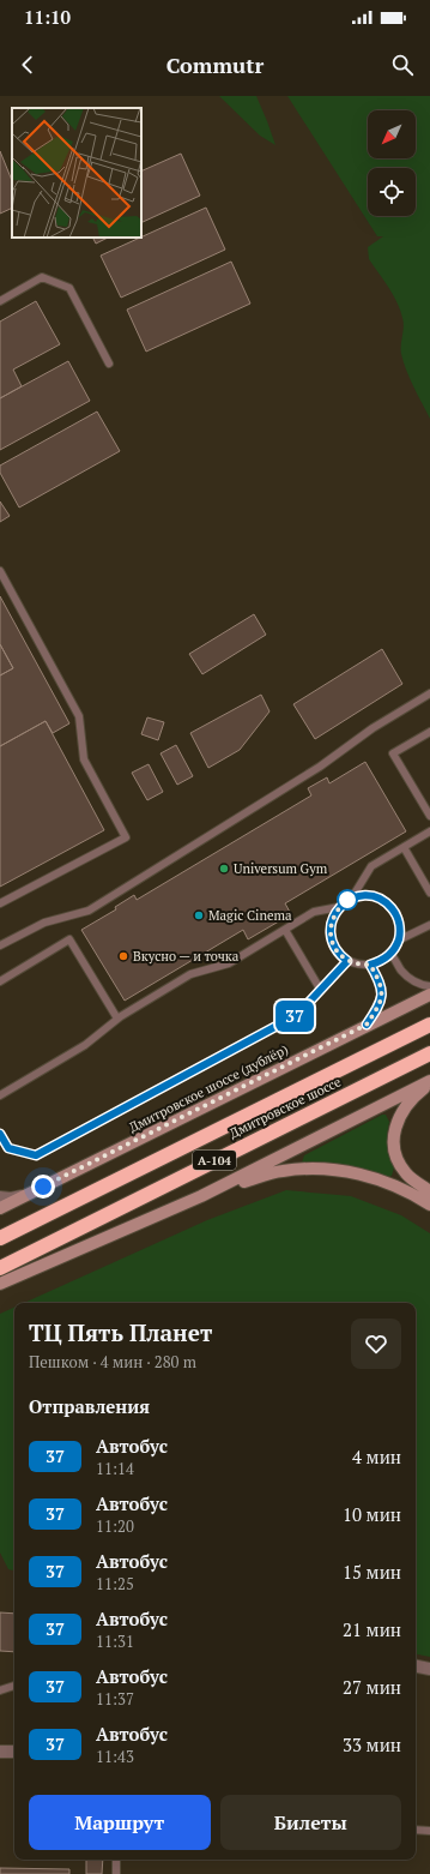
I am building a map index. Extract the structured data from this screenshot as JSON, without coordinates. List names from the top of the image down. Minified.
{"streets":{"highway":["Дмитровское шоссе","А-104"],"main road":["Дмитровское шоссе (дублёр)"]},"places":["Universum Gym","Magic Cinema","Вкусно — и точка"],"lines":["bus line 37"],"north":"bottom left","page":{"status":"11:10","header":"Commutr","on_map":"37","heading":[["ТЦ Пять Планет","Пешком · 4 мин · 280 m"],"Отправления"],"list":[{"mark":"37","name":"Автобус","note":"11:14","value":"4 мин"},{"mark":"37","name":"Автобус","note":"11:20","value":"10 мин"},{"mark":"37","name":"Автобус","note":"11:25","value":"15 мин"},{"mark":"37","name":"Автобус","note":"11:31","value":"21 мин"},{"mark":"37","name":"Автобус","note":"11:37","value":"27 мин"},{"mark":"37","name":"Автобус","note":"11:43","value":"33 мин"}],"buttons":["Маршрут","Билеты"]}}
